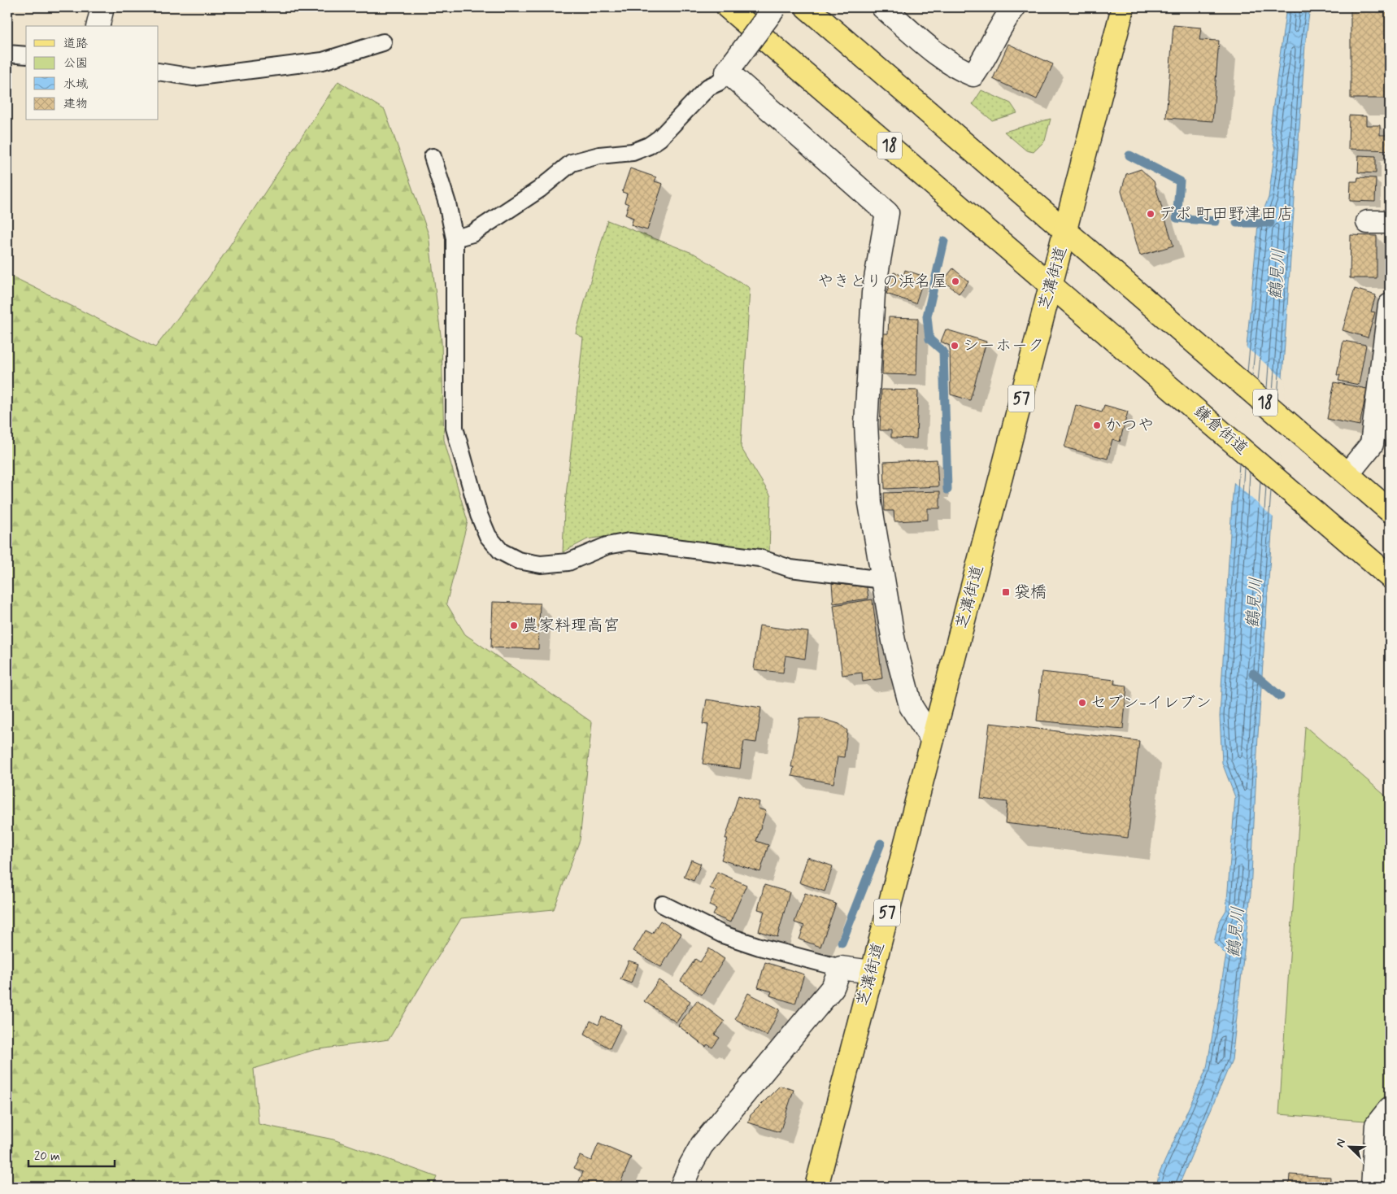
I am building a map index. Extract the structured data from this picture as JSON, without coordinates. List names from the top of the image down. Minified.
{"streets":{"main road":["18","芝溝街道","57","鎌倉街道"]},"crossings":[["18","芝溝街道"],["18","鎌倉街道"],["芝溝街道","鎌倉街道"]],"water":["鶴見川"],"places":{"other":["デポ 町田野津田店","やきとりの浜名屋","シーホーク","かつや","農家料理高宮","セブン-イレブン"],"transit":["袋橋"]},"legend":["道路","公園","水域","建物"],"scale_bar":"20 m","north":"top left"}
